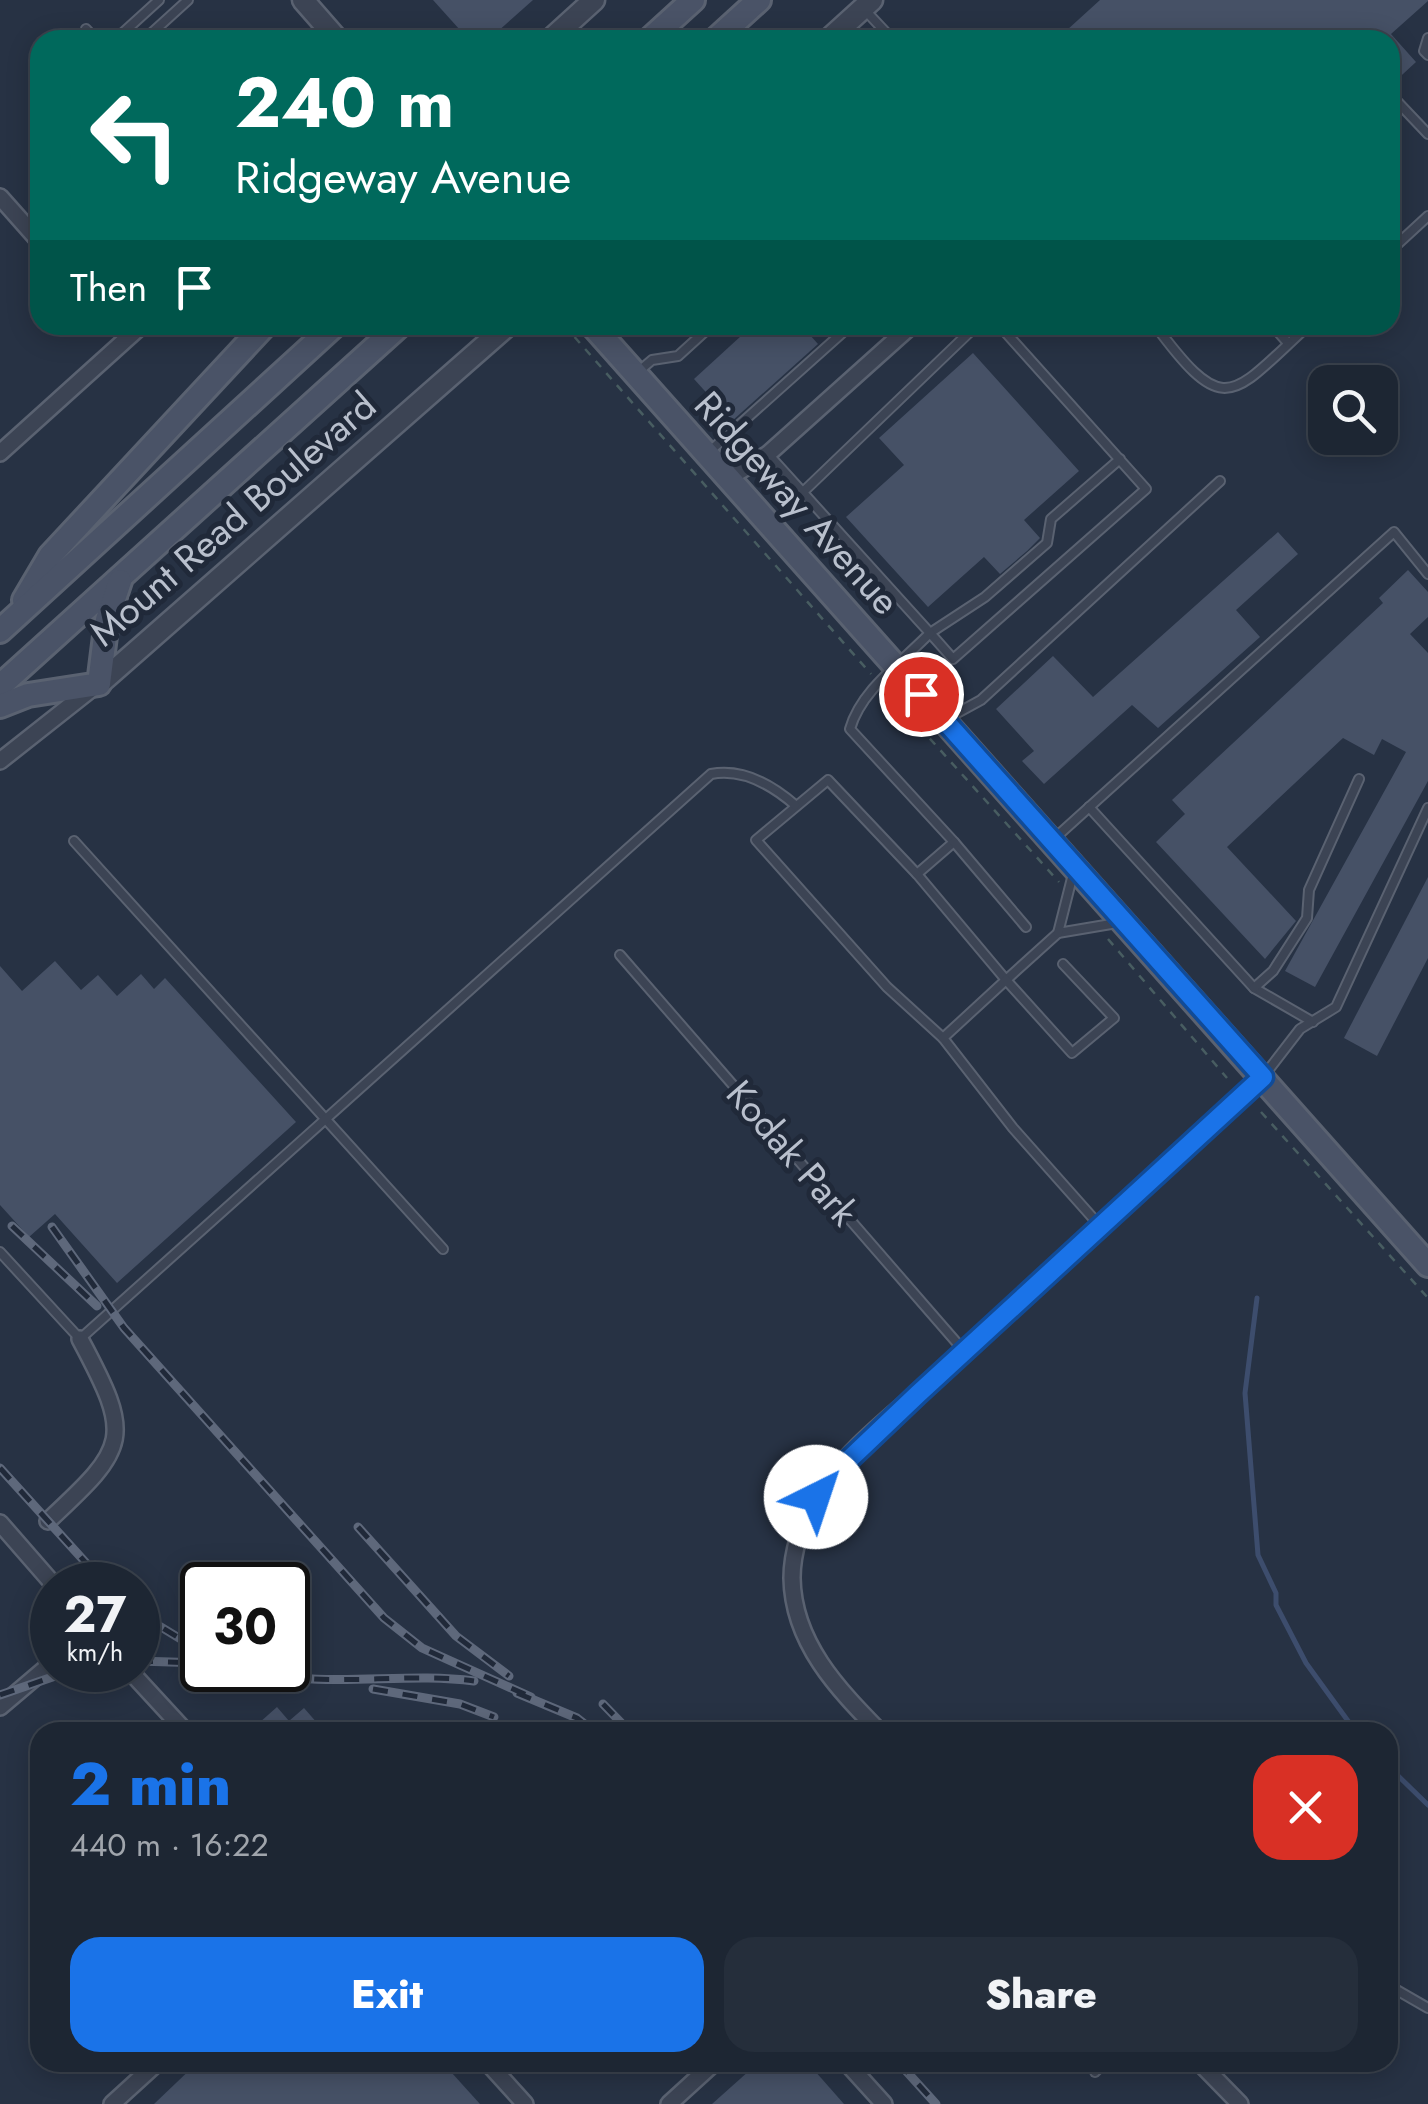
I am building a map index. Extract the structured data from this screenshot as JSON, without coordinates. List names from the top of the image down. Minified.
{"streets":{"main road":["Ridgeway Avenue","Mount Read Boulevard"],"lane":["Kodak Park"]},"page":{"turn":["240 m","Ridgeway Avenue"],"then":"Then","speed":"27 km/h","limit":"30","heading":["2 min","440 m · 16:22"],"buttons":["Exit","Share"]}}
